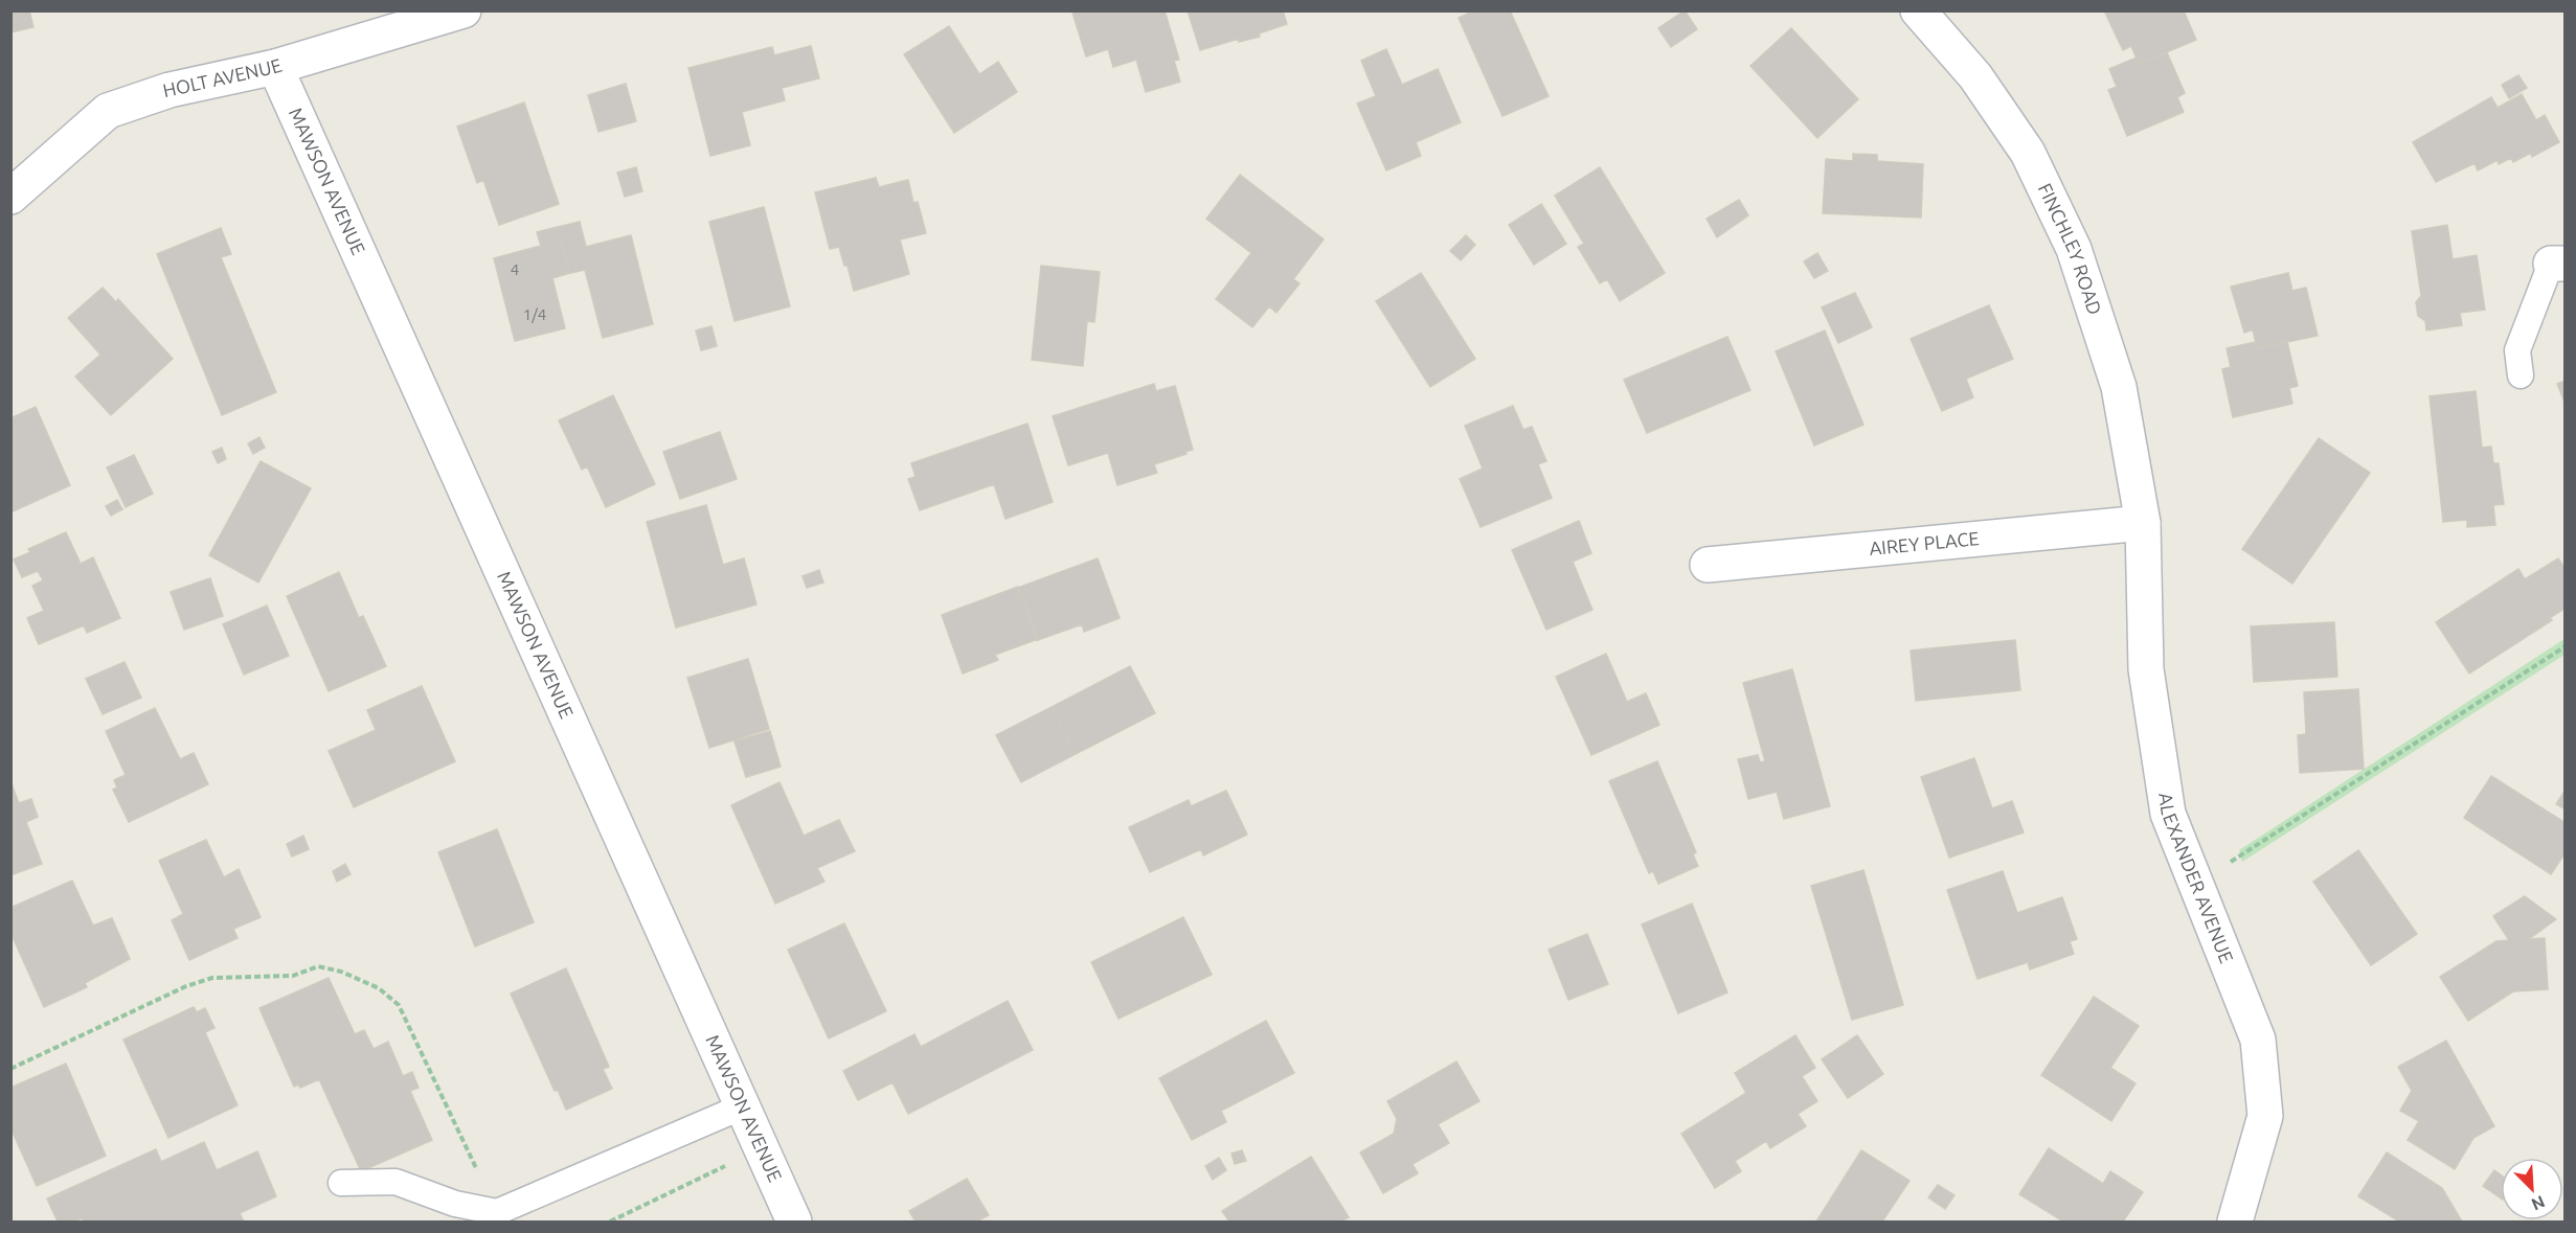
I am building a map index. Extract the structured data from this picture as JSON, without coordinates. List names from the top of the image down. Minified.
{"streets":{"street":["HOLT AVENUE","MAWSON AVENUE","FINCHLEY ROAD","AIREY PLACE","ALEXANDER AVENUE"]},"crossings":[["HOLT AVENUE","MAWSON AVENUE"],["FINCHLEY ROAD","AIREY PLACE"],["FINCHLEY ROAD","ALEXANDER AVENUE"],["AIREY PLACE","ALEXANDER AVENUE"]],"house_numbers":["4","1/4"],"north":"bottom right"}
